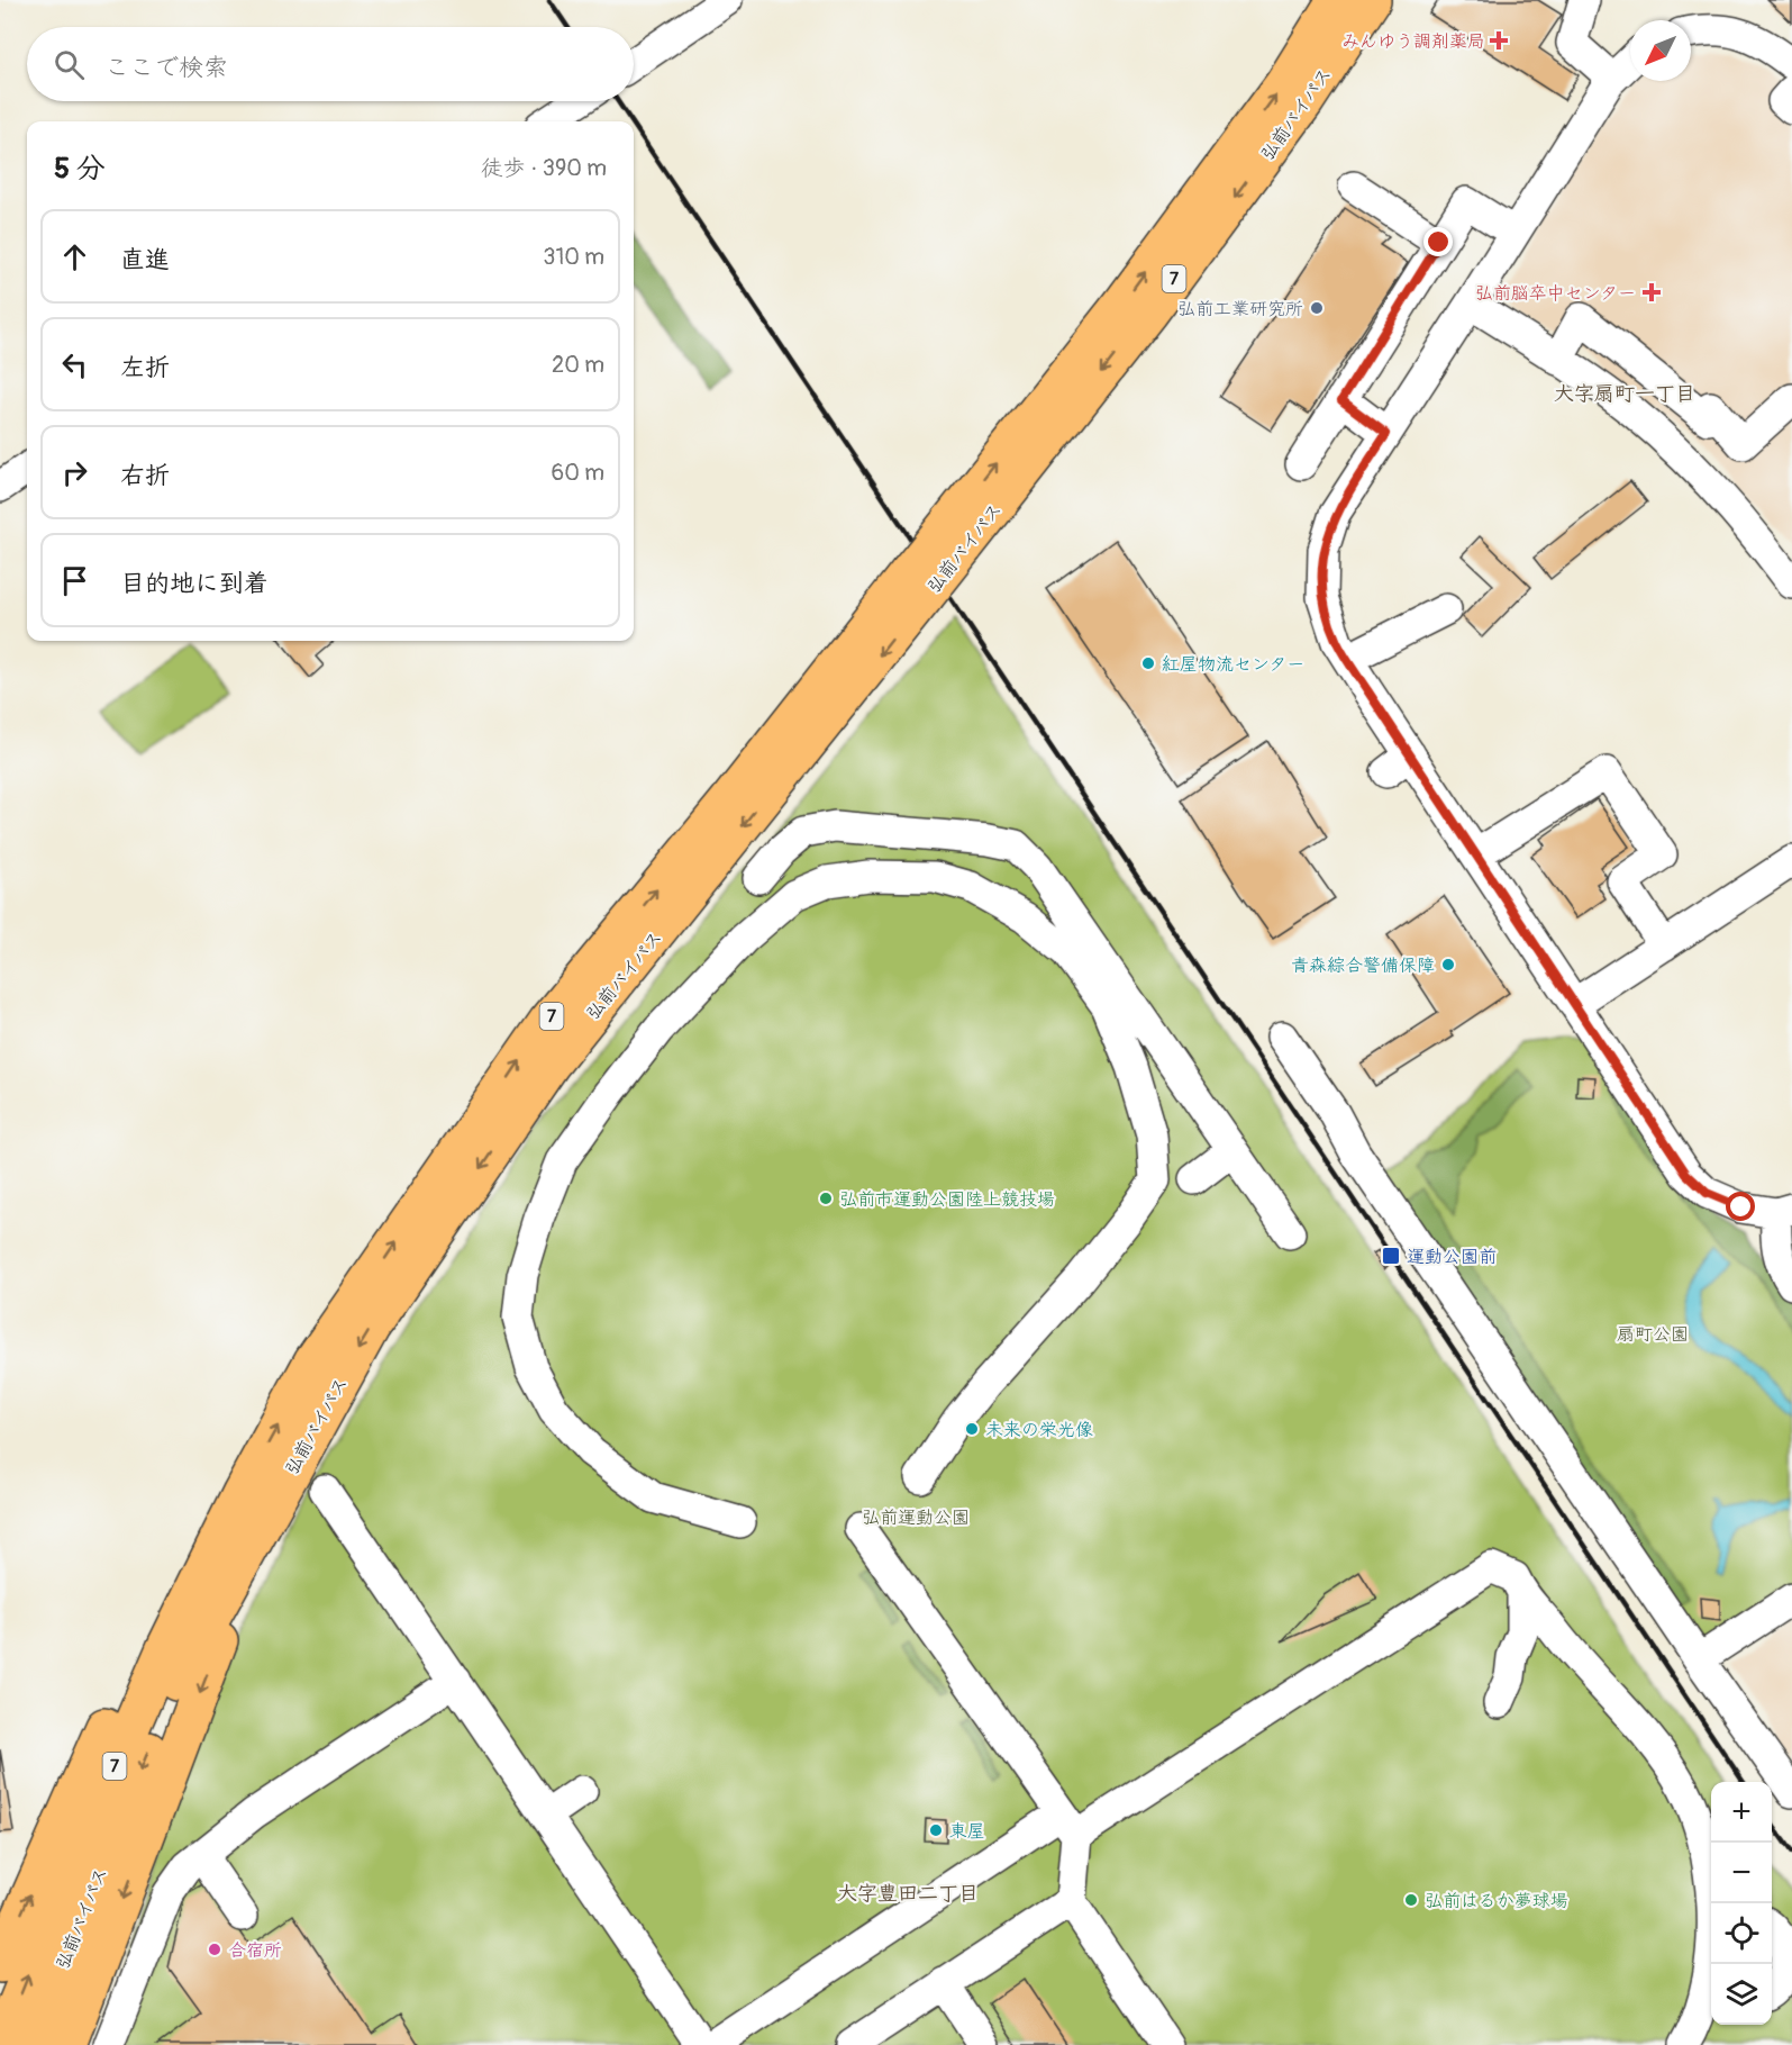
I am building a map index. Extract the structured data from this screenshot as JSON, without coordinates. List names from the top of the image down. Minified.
{"streets":{"highway":["弘前バイパス","7"]},"crossings":[["弘前バイパス","7"]],"districts":["大字扇町一丁目","大字豊田二丁目"],"parks":["扇町公園","弘前運動公園"],"places":{"health":["みんゆう調剤薬局","弘前脳卒中センター"],"other":["弘前工業研究所","紅屋物流センター","青森綜合警備保障","弘前市運動公園陸上競技場","未来の栄光像","東屋","弘前はるか夢球場","合宿所"],"transit":["運動公園前"]},"north":"bottom left","page":{"search":"ここで検索","heading":["5 分","徒歩 · 390 m"],"list":[["直進","310 m"],["左折","20 m"],["右折","60 m"],"目的地に到着"],"map_buttons":["+","−"]}}
